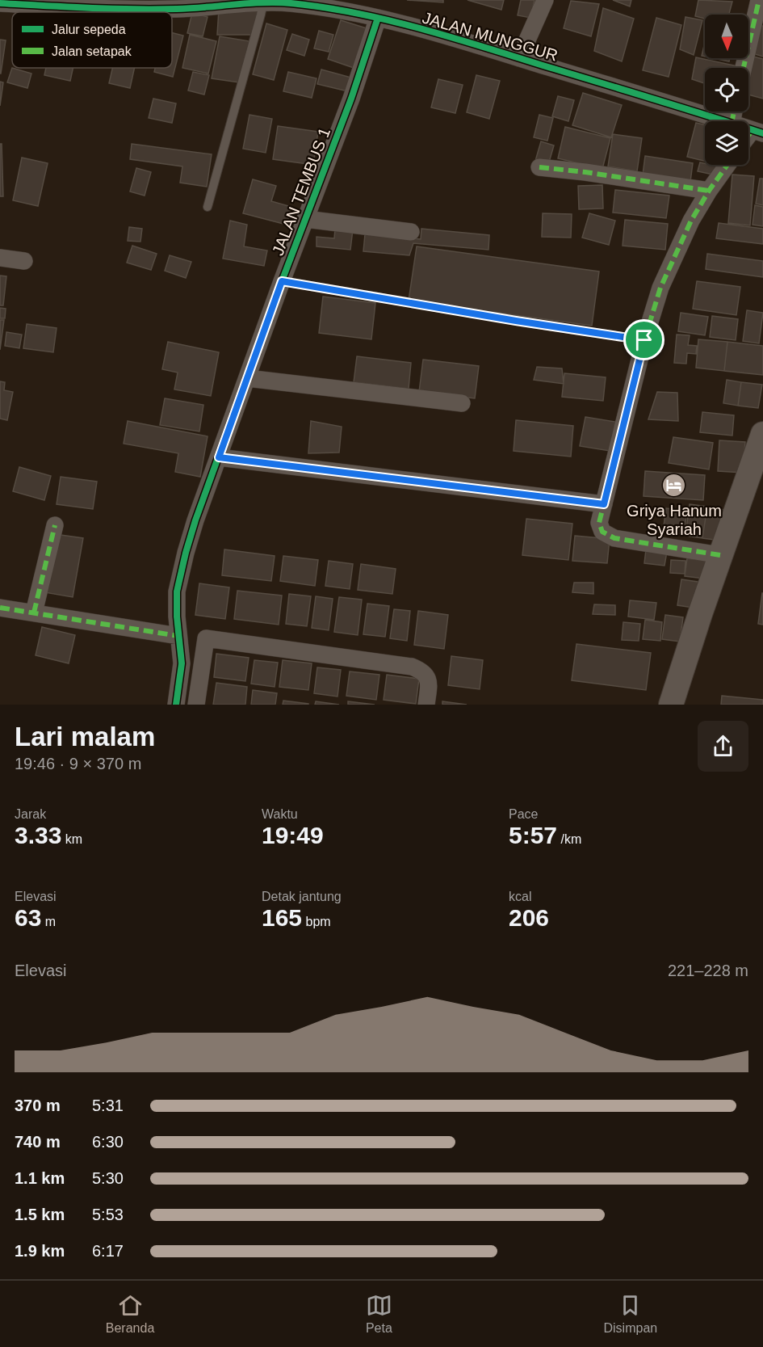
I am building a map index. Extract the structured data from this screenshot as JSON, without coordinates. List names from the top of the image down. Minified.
{"streets":{"street":["JALAN MUNGGUR","JALAN TEMBUS 1"]},"crossings":[["JALAN MUNGGUR","JALAN TEMBUS 1"]],"places":{"hotel":["Griya Hanum Syariah"]},"legend":["Jalur sepeda","Jalan setapak"],"north":"bottom","page":{"heading":["Lari malam","19:46 · 9 × 370 m"],"stats":[["Jarak","3.33 km"],["Waktu","19:49"],["Pace","5:57 /km"],["Elevasi","63 m"],["Detak jantung","165 bpm"],["kcal","206"]],"chart":["Elevasi","221–228 m"],"list":[{"name":"370 m","note":"5:31"},{"name":"740 m","note":"6:30"},{"name":"1.1 km","note":"5:30"},{"name":"1.5 km","note":"5:53"},{"name":"1.9 km","note":"6:17"}],"tabs":["Beranda","Peta","Disimpan"]}}
